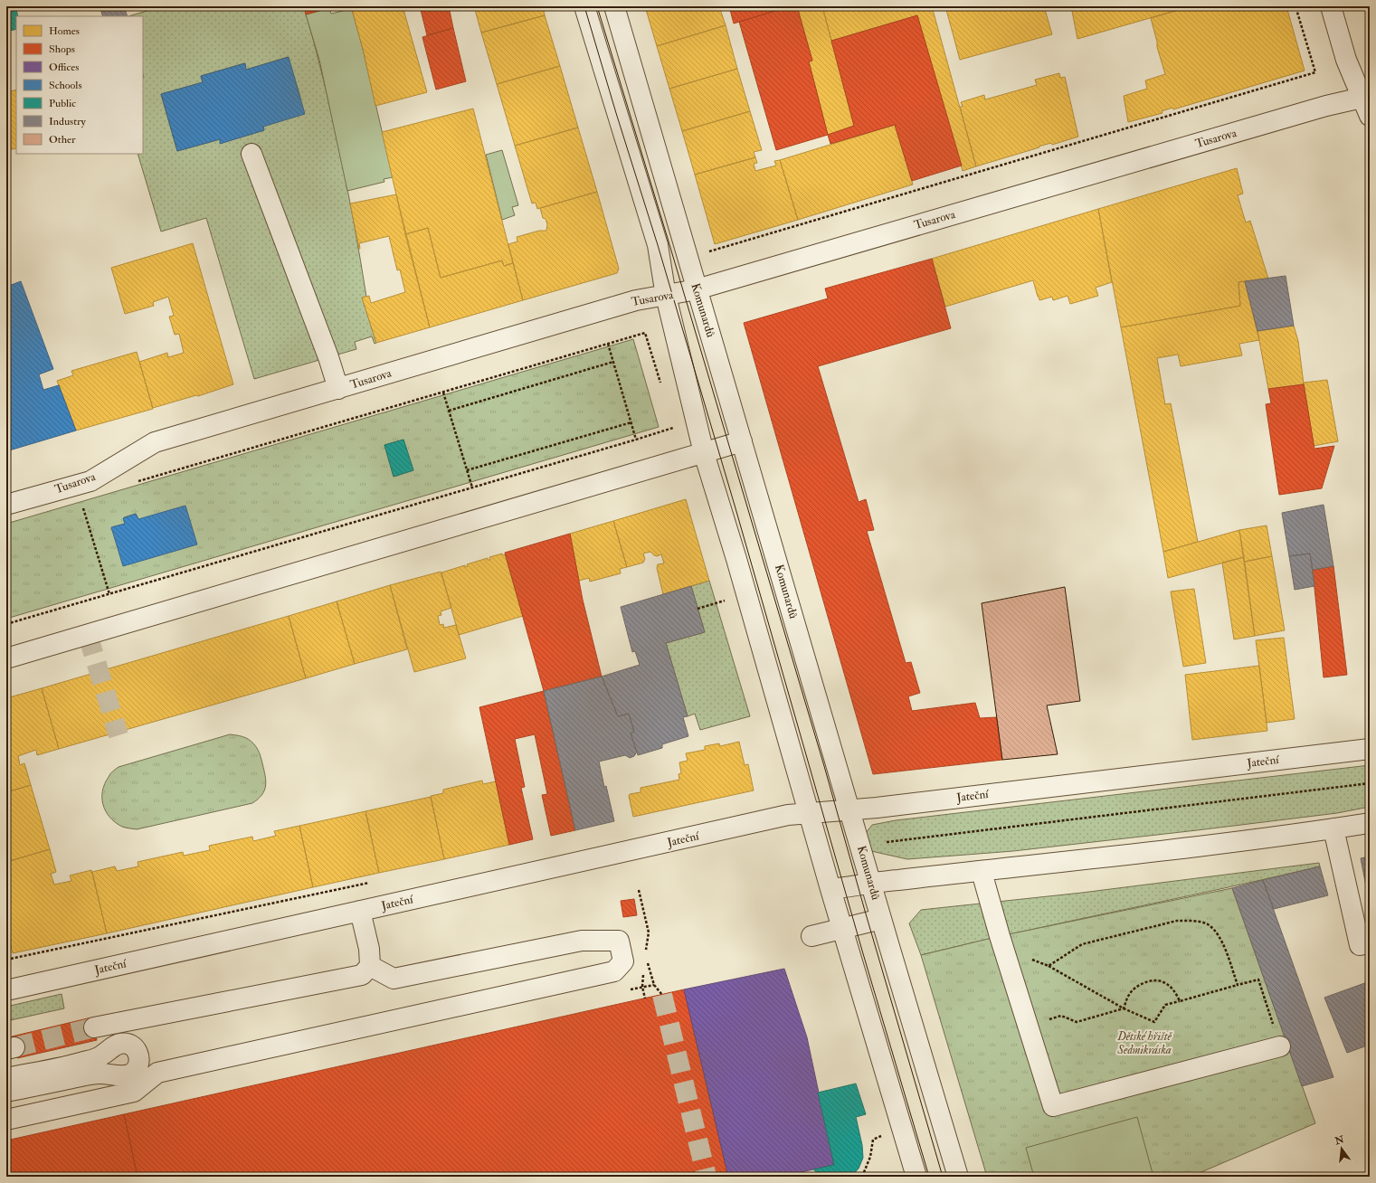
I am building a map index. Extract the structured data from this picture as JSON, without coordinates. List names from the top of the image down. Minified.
{"streets":{"street":["Tusarova","Komunardů","Jateční"]},"crossings":[["Tusarova","Komunardů"],["Komunardů","Jateční"]],"parks":["Dětské hřiště Sedmikráska"],"legend":["Homes","Shops","Offices","Schools","Public","Industry","Other"],"north":"top"}
